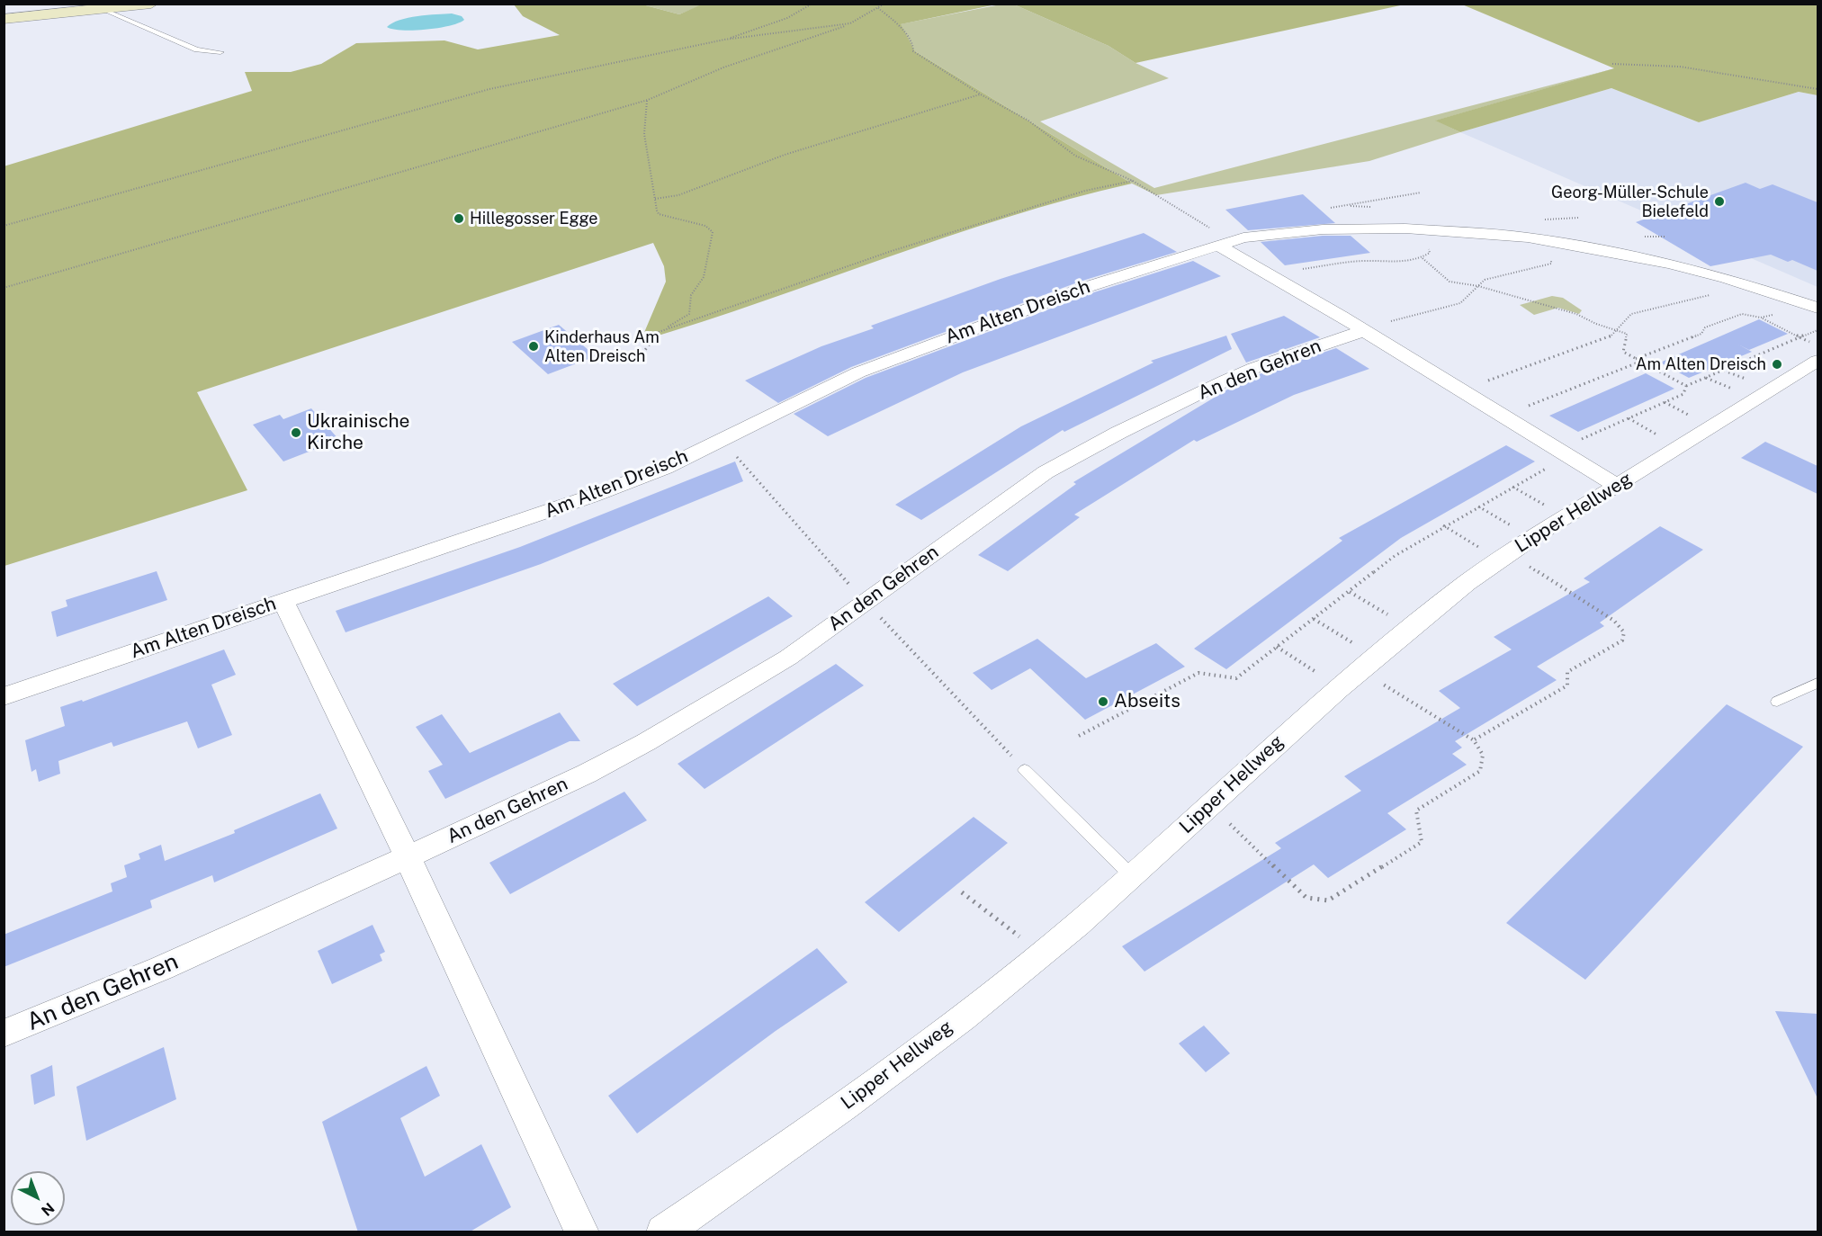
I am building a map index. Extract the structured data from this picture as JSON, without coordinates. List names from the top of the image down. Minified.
{"streets":{"street":["Am Alten Dreisch","An den Gehren","Lipper Hellweg"]},"places":["Georg-Müller-Schule Bielefeld","Hillegosser Egge","Kinderhaus Am Alten Dreisch","Am Alten Dreisch","Ukrainische Kirche","Abseits"],"north":"bottom right"}
